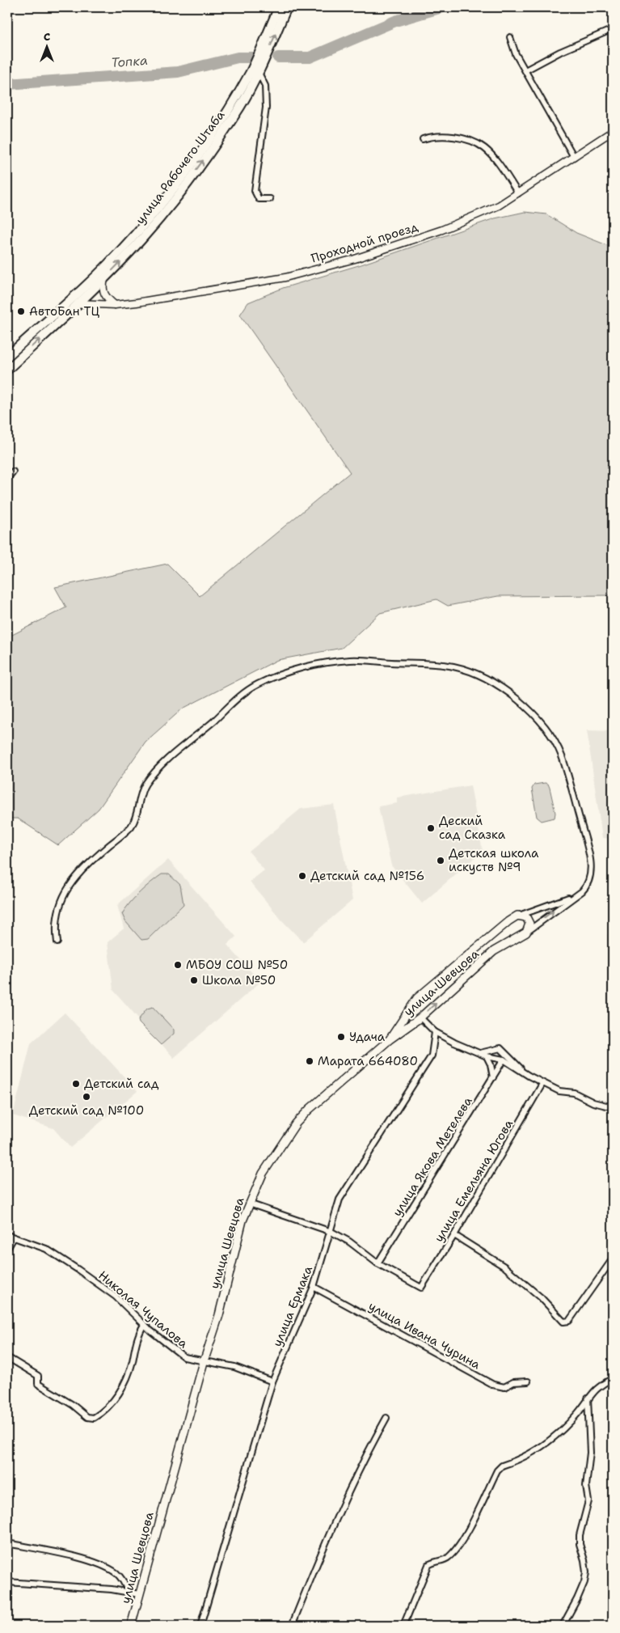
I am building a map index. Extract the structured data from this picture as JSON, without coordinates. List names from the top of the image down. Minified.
{"streets":{"main road":["улица Рабочего Штаба","улица Шевцова"],"street":["Проходной проезд","улица Якова Метелева","улица Емельяна Югова","улица Ермака","Николая Чупалова","улица Ивана Чурина"]},"crossings":[["улица Рабочего Штаба","Проходной проезд"],["улица Шевцова","Николая Чупалова"],["улица Якова Метелева","улица Емельяна Югова"],["улица Ермака","Николая Чупалова"],["улица Ермака","улица Ивана Чурина"]],"water":["Топка"],"places":["АвтоБан ТЦ","Деский сад Сказка","Детская школа искуств №9","Детский сад №156","МБОУ СОШ №50","Школа №50","Удача","Марата 664080","Детский сад","Детский сад №100"],"north":"top"}
